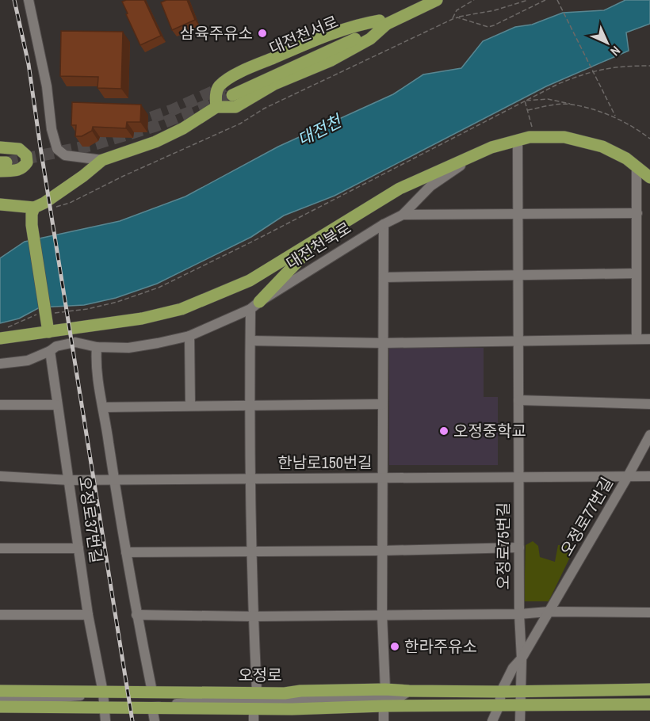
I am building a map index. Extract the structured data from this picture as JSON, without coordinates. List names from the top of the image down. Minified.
{"streets":{"main road":["대전천서로","대전천북로","오정로"],"street":["한남로150번길","오정로77번길","오정로37번길","오정로75번길"]},"crossings":[["대전천북로","오정로37번길"],["대전천북로","오정로75번길"],["한남로150번길","오정로77번길"],["한남로150번길","오정로37번길"],["한남로150번길","오정로75번길"],["오정로77번길","오정로75번길"],["오정로77번길","오정로"],["오정로37번길","오정로"],["오정로75번길","오정로"]],"water":["대전천"],"places":["삼육주유소","오정중학교","한라주유소"],"north":"bottom right"}
